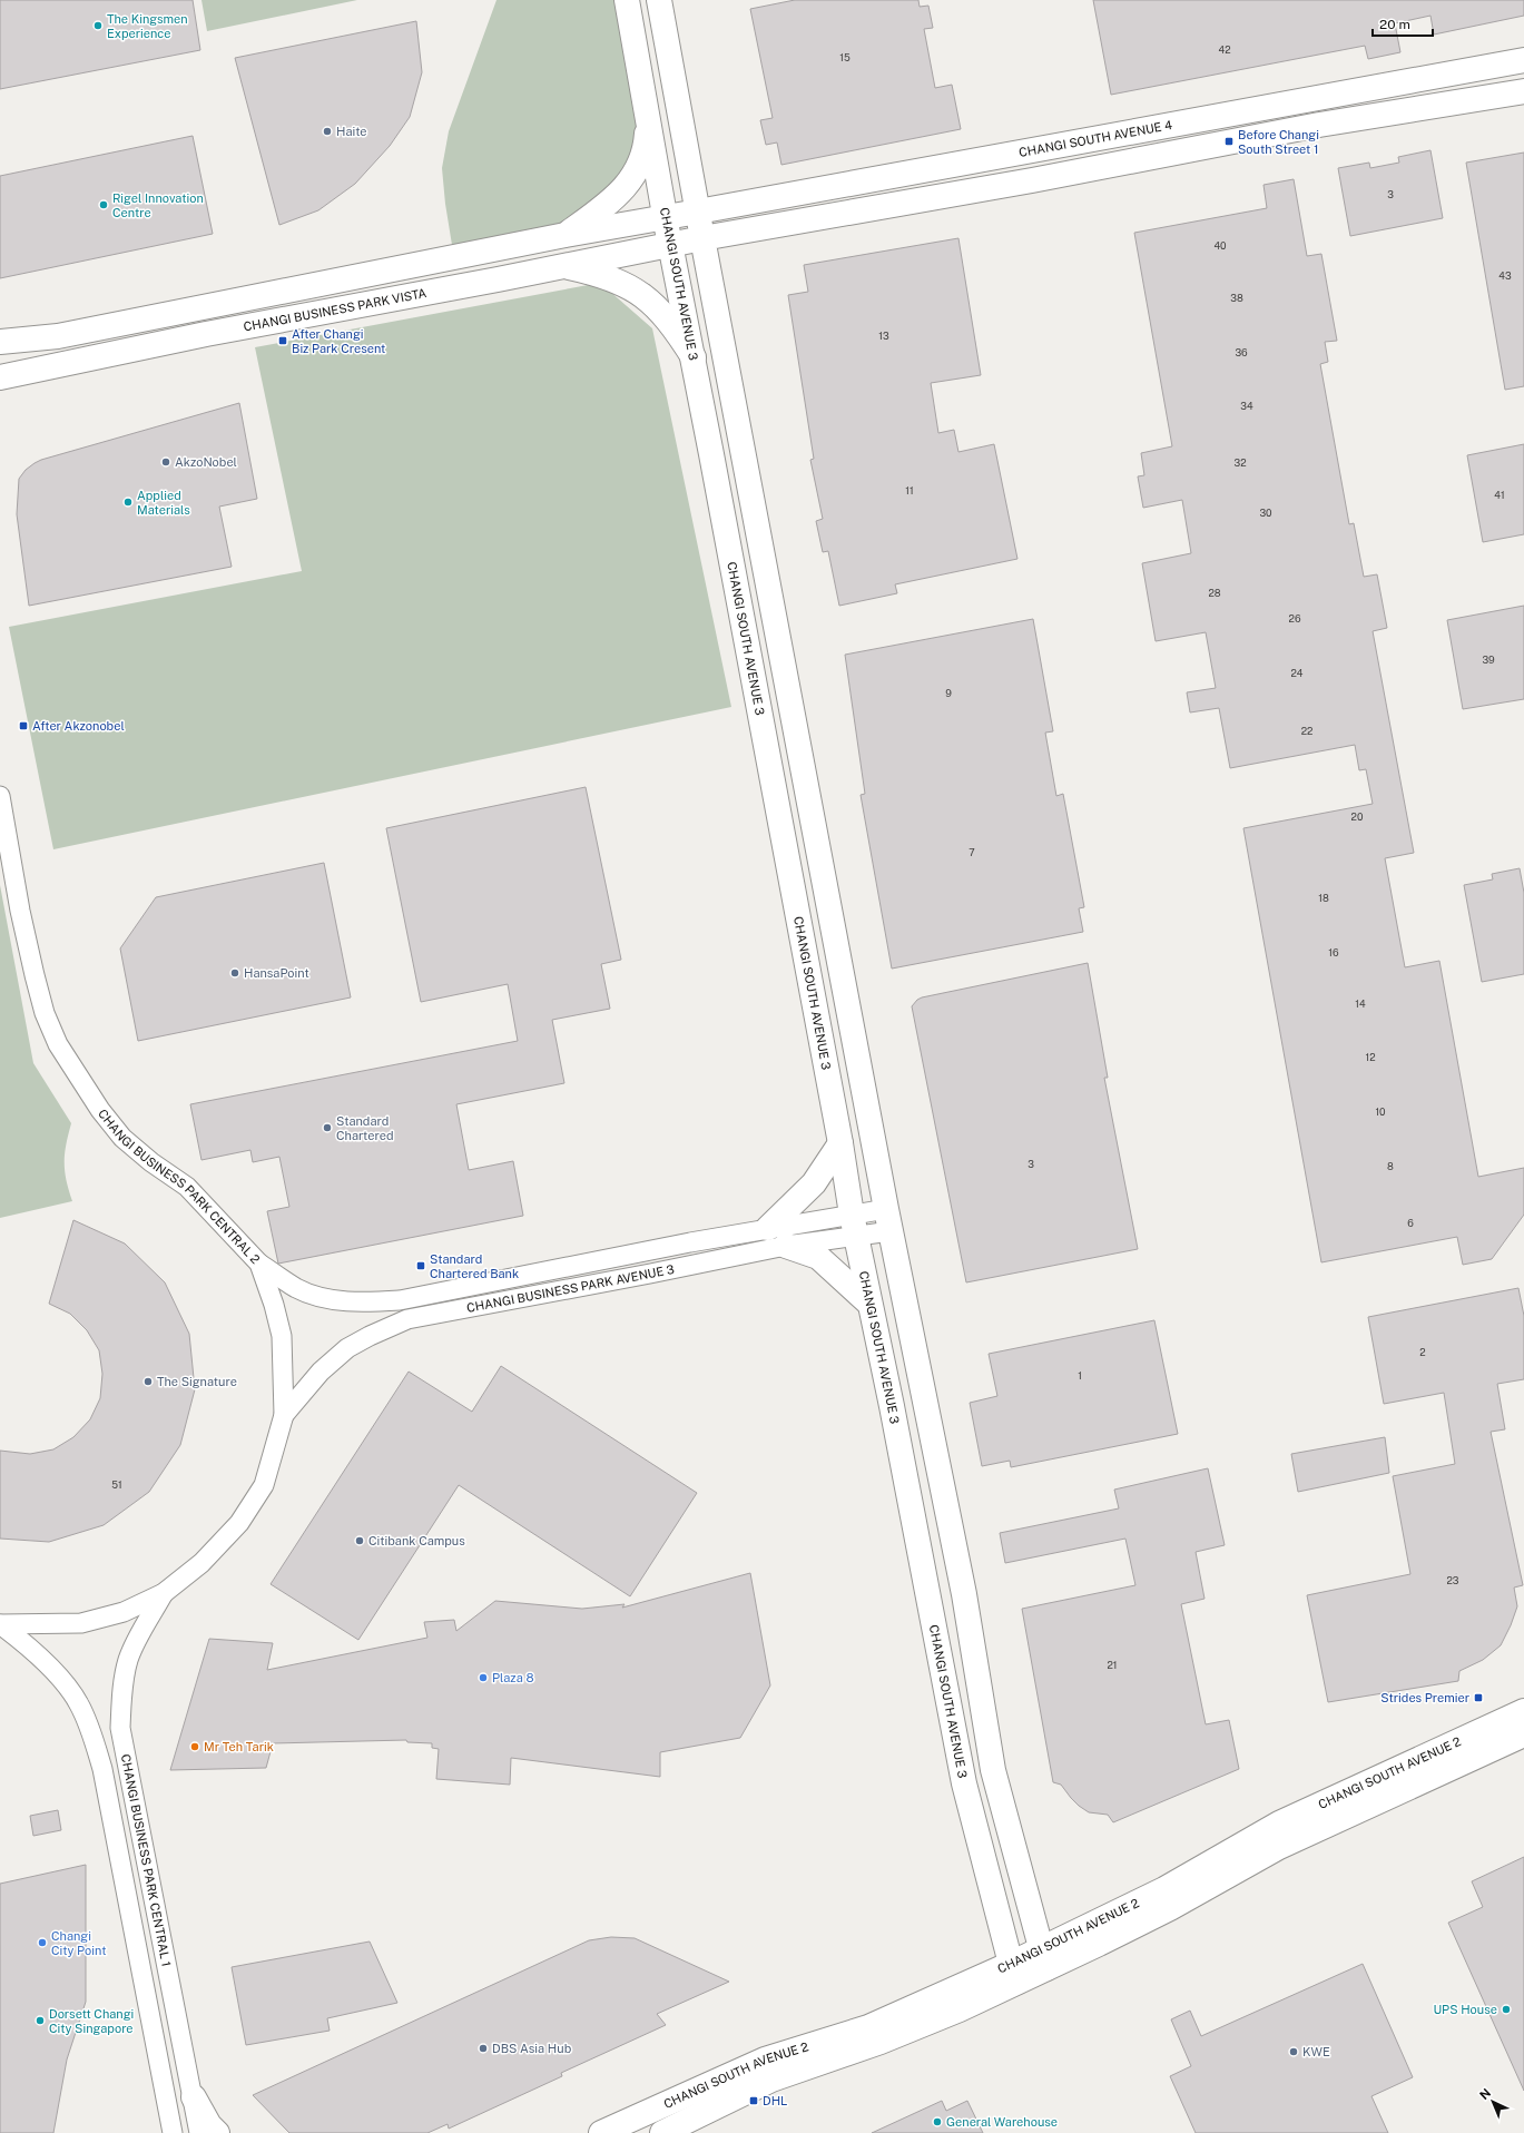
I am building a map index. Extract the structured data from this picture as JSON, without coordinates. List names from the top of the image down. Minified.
{"streets":{"street":["CHANGI SOUTH AVENUE 4","CHANGI SOUTH AVENUE 3","CHANGI BUSINESS PARK VISTA","CHANGI BUSINESS PARK CENTRAL 2","CHANGI BUSINESS PARK AVENUE 3","CHANGI SOUTH AVENUE 2","CHANGI BUSINESS PARK CENTRAL 1"]},"crossings":[["CHANGI SOUTH AVENUE 4","CHANGI SOUTH AVENUE 3"],["CHANGI SOUTH AVENUE 3","CHANGI BUSINESS PARK VISTA"],["CHANGI SOUTH AVENUE 3","CHANGI BUSINESS PARK AVENUE 3"],["CHANGI SOUTH AVENUE 3","CHANGI SOUTH AVENUE 2"],["CHANGI BUSINESS PARK CENTRAL 2","CHANGI BUSINESS PARK AVENUE 3"],["CHANGI BUSINESS PARK CENTRAL 2","CHANGI BUSINESS PARK CENTRAL 1"]],"places":{"other":["The Kingsmen Experience","Haite","Rigel Innovation Centre","AkzoNobel","Applied Materials","HansaPoint","Standard Chartered","The Signature","Citibank Campus","Plaza 8","Mr Teh Tarik","Changi City Point","UPS House","Dorsett Changi City Singapore","DBS Asia Hub","KWE","General Warehouse"],"transit":["Before Changi South Street 1","After Changi Biz Park Cresent","After Akzonobel","Standard Chartered Bank","Strides Premier","DHL"]},"house_numbers":["42","15","3","40","43","38","13","36","34","32","11","41","30","28","26","39","24","9","22","20","7","18","16","14","12","10","3","8","6","2","1","51","23","21"],"scale_bar":"20 m","north":"top left"}
